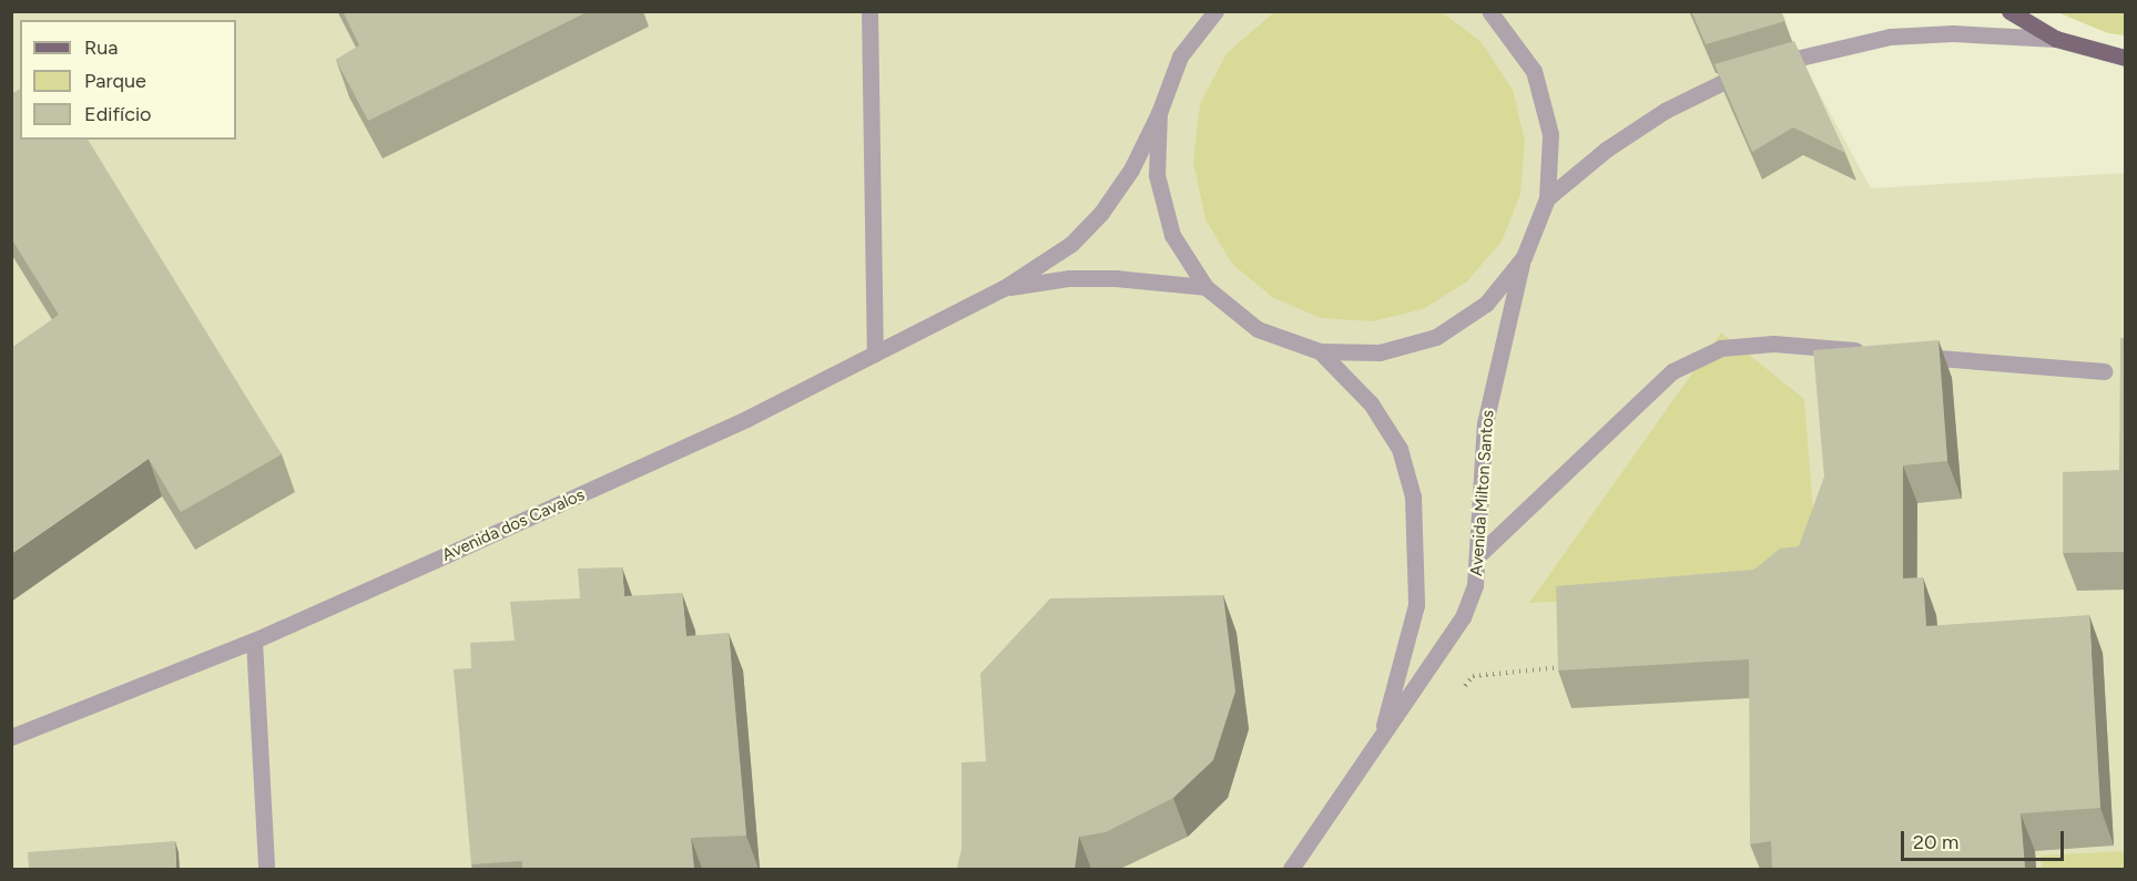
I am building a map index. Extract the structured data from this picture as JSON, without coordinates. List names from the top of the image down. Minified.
{"streets":{"street":["Avenida Milton Santos","Avenida dos Cavalos"]},"legend":["Rua","Parque","Edifício"],"scale_bar":"20 m"}
